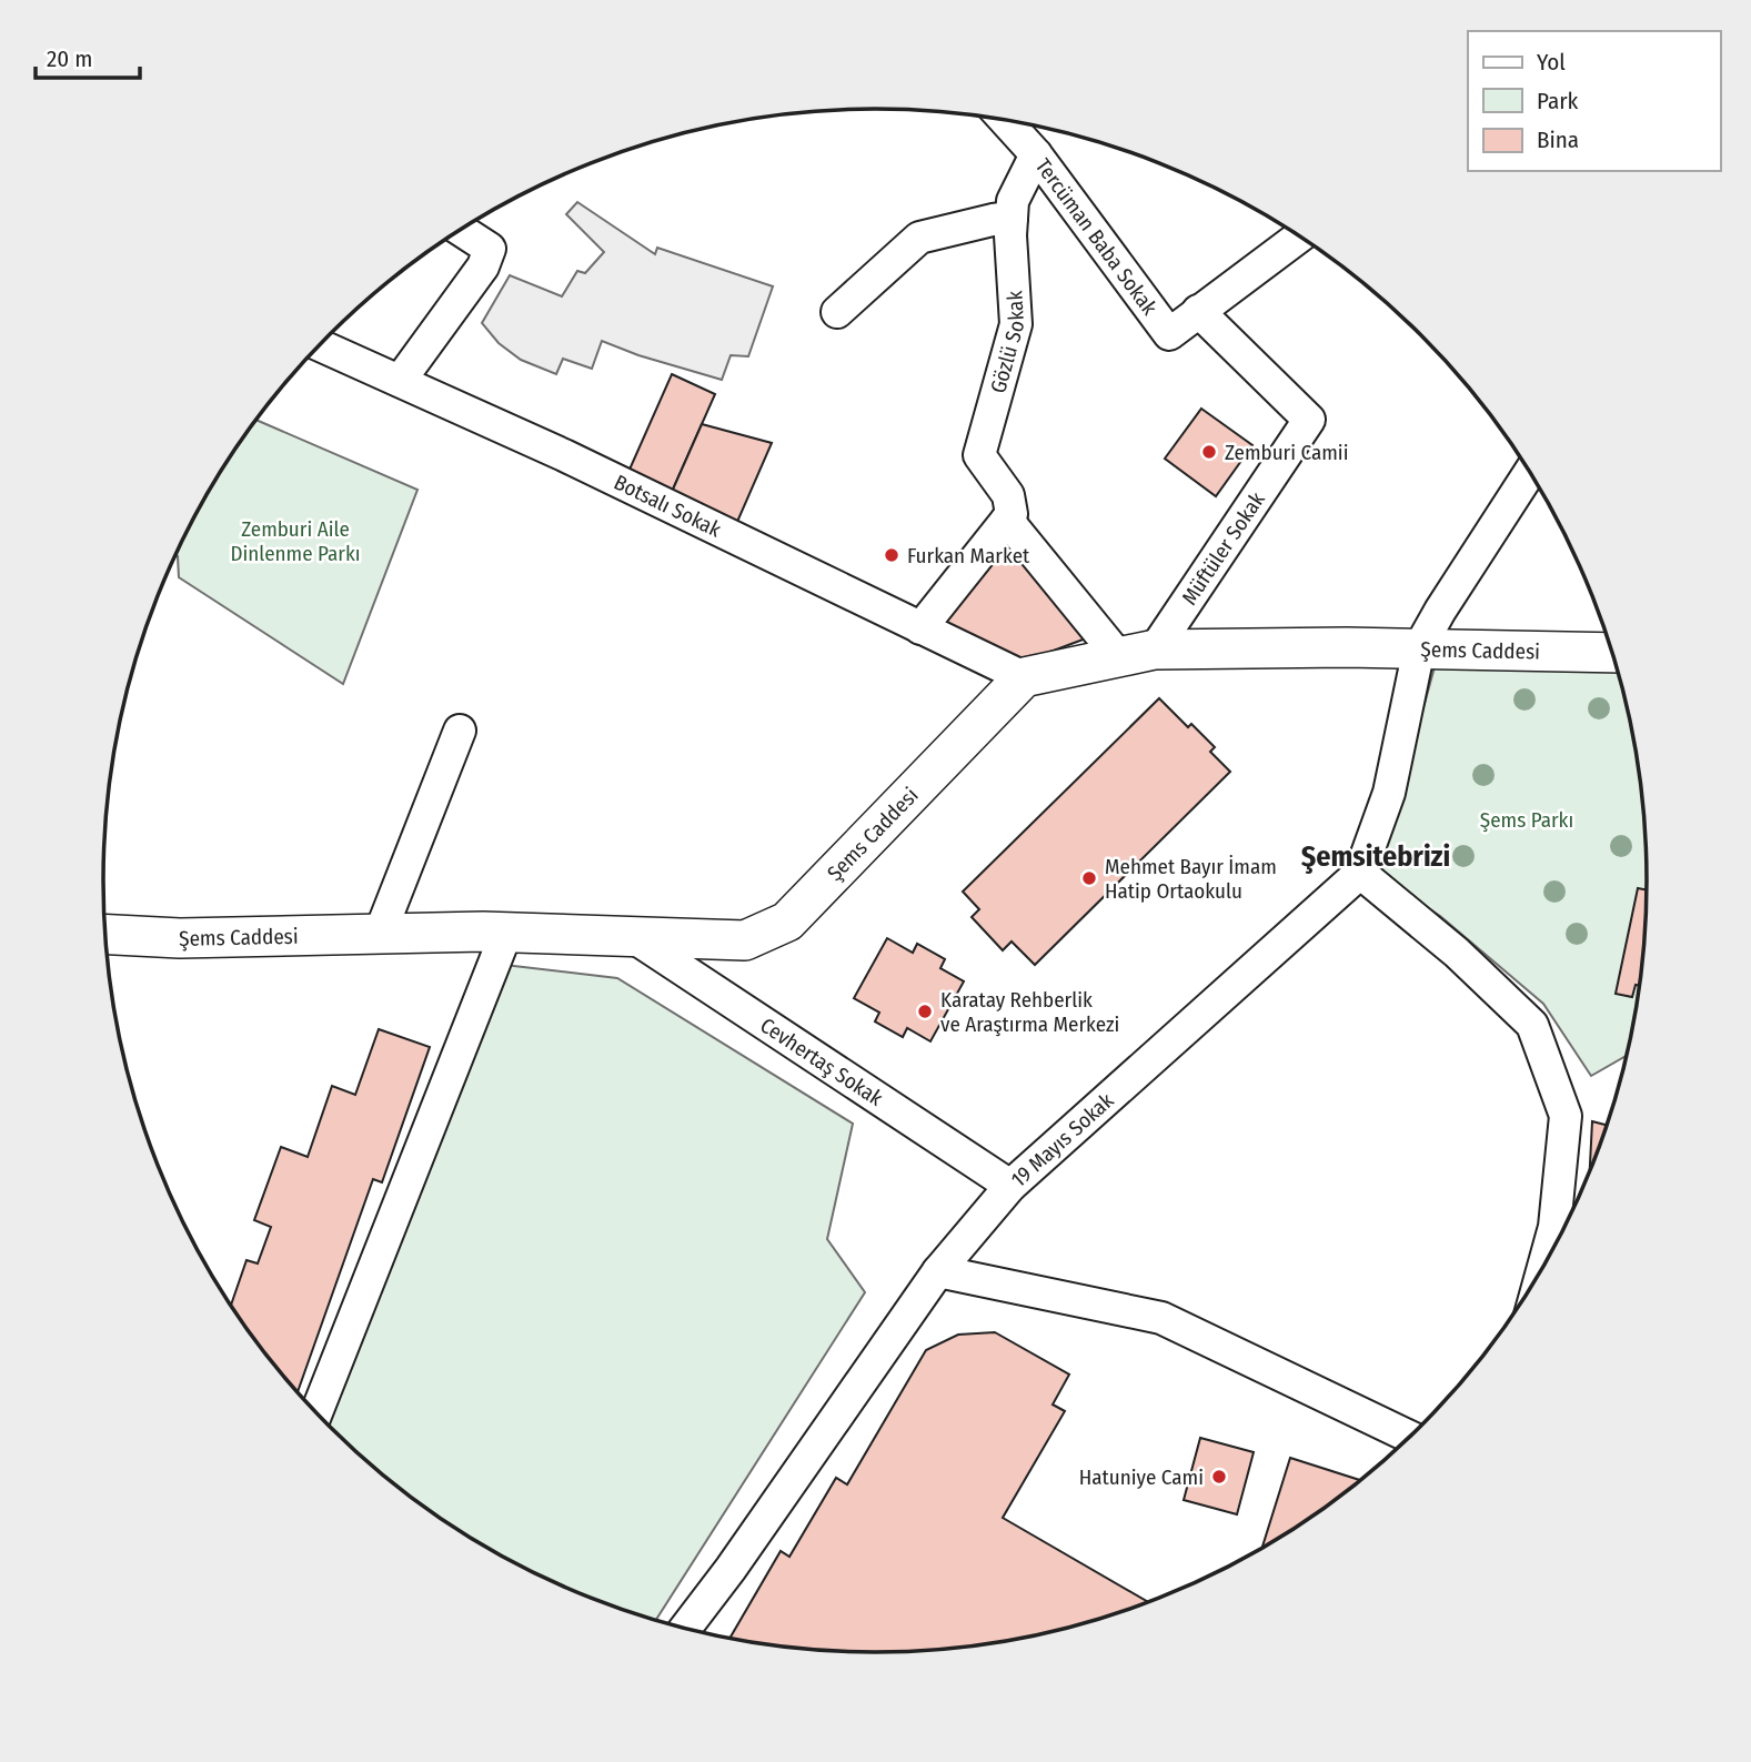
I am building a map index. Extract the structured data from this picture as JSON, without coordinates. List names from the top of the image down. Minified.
{"streets":{"street":["Tercüman Baba Sokak","Gözlü Sokak","Botsalı Sokak","Müftüler Sokak","Şems Caddesi","Cevhertaş Sokak","19 Mayıs Sokak"]},"crossings":[["Tercüman Baba Sokak","Gözlü Sokak"],["Tercüman Baba Sokak","Müftüler Sokak"],["Gözlü Sokak","Müftüler Sokak"],["Gözlü Sokak","Şems Caddesi"],["Botsalı Sokak","Şems Caddesi"],["Müftüler Sokak","Şems Caddesi"],["Şems Caddesi","Cevhertaş Sokak"],["Şems Caddesi","19 Mayıs Sokak"],["Cevhertaş Sokak","19 Mayıs Sokak"]],"districts":["Şemsitebrizi"],"parks":["Zemburi Aile Dinlenme Parkı","Şems Parkı"],"places":["Zemburi Camii","Furkan Market","Mehmet Bayır İmam Hatip Ortaokulu","Karatay Rehberlik ve Araştırma Merkezi","Hatuniye Cami"],"legend":["Yol","Park","Bina"],"scale_bar":"20 m"}
